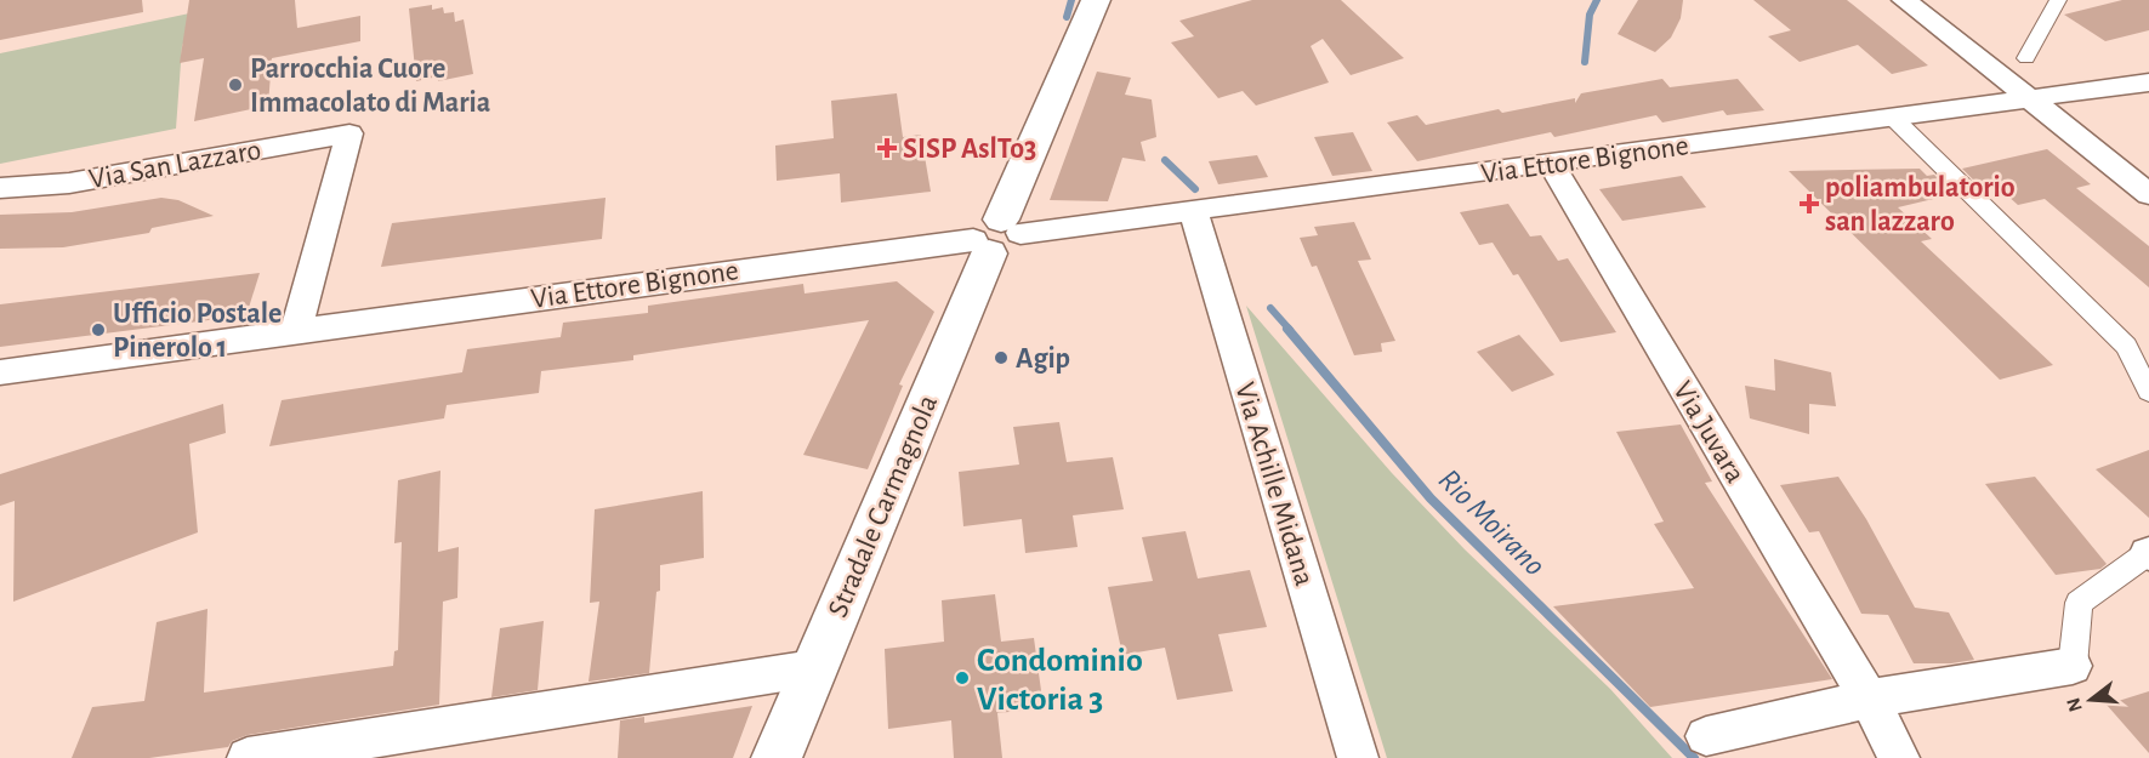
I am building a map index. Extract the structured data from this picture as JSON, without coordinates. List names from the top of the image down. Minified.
{"streets":{"main road":["Stradale Carmagnola"],"street":["Via Ettore Bignone","Via San Lazzaro","Via Juvara","Via Achille Midana"]},"crossings":[["Via Ettore Bignone","Via San Lazzaro"],["Via Ettore Bignone","Via Juvara"],["Via Ettore Bignone","Via Achille Midana"],["Via Ettore Bignone","Stradale Carmagnola"]],"water":["Rio Moirano"],"places":{"other":["Parrocchia Cuore Immacolato di Maria","Ufficio Postale Pinerolo 1","Agip","Condominio Victoria 3"],"health":["SISP AslTo3","poliambulatorio san lazzaro"]},"north":"left"}
